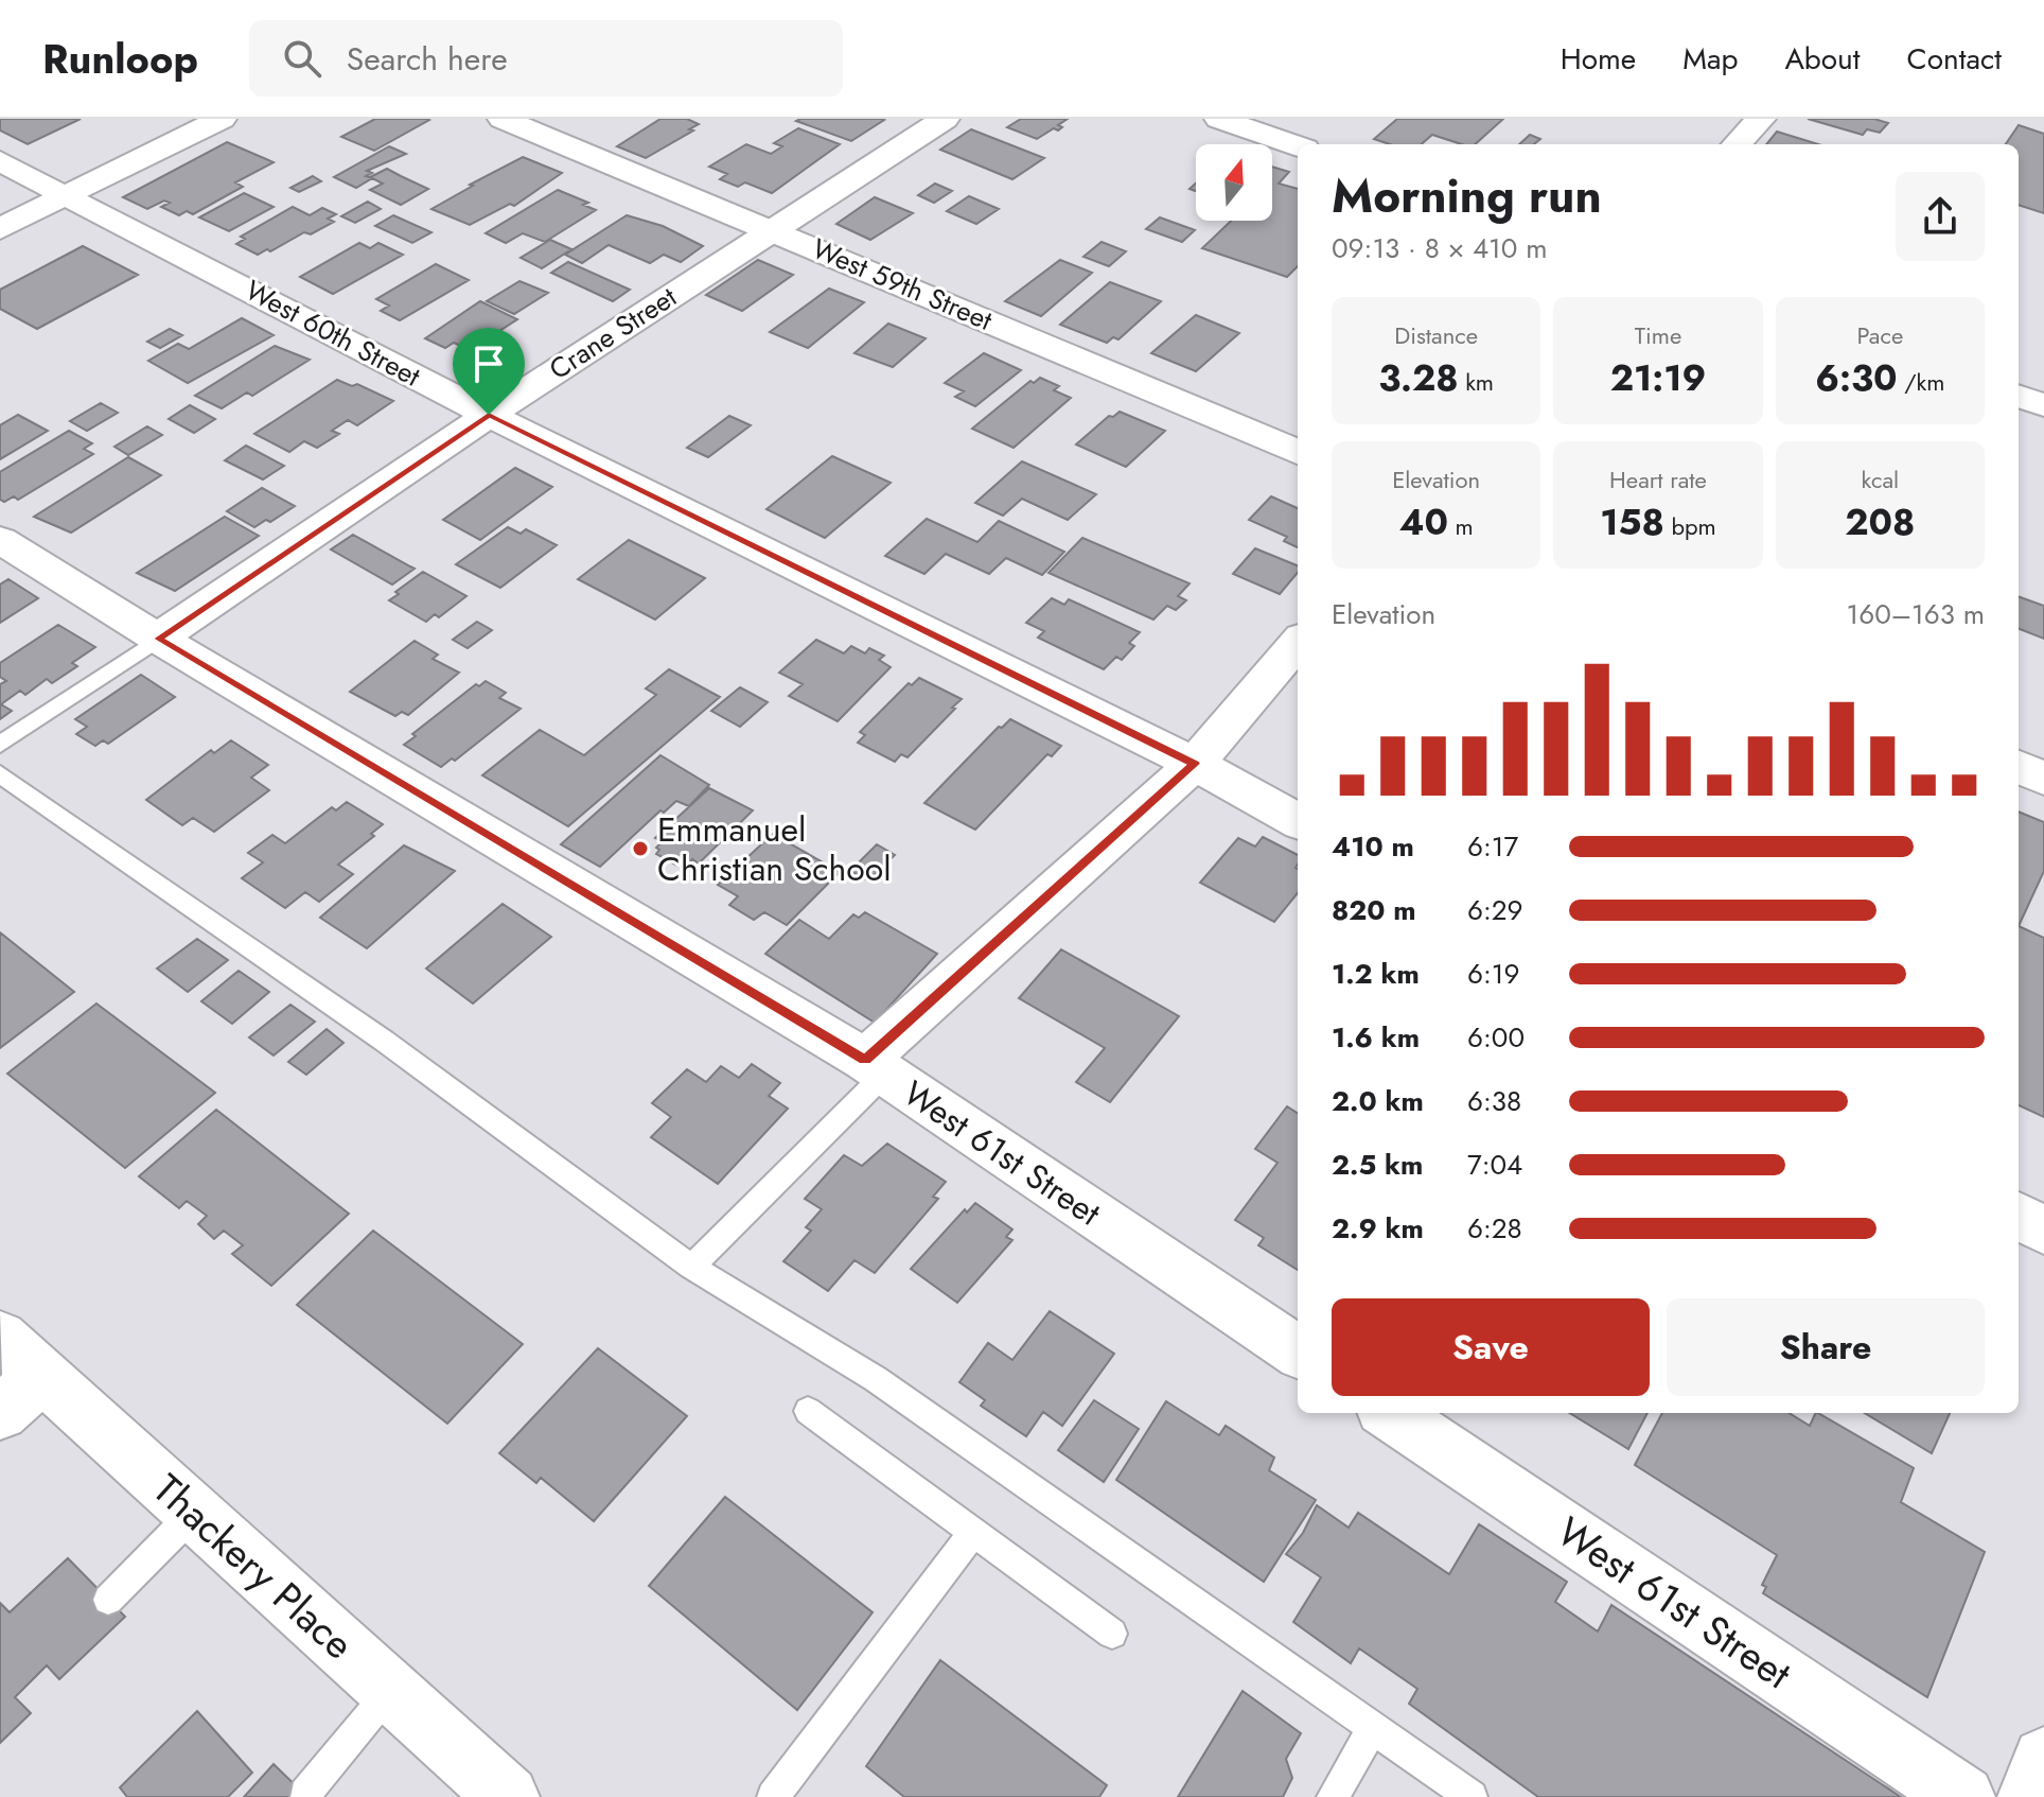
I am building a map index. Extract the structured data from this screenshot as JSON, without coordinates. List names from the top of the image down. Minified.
{"streets":{"street":["West 59th Street","West 60th Street","Crane Street","West 61st Street","Thackery Place"]},"crossings":[["West 59th Street","Crane Street"],["West 60th Street","Crane Street"],["Crane Street","West 61st Street"]],"places":["Emmanuel Christian School"],"north":"top","page":{"header":"Runloop","search":"Search here","nav":["Home","Map","About","Contact"],"heading":["Morning run","09:13 · 8 × 410 m"],"stats":[["Distance","3.28 km"],["Time","21:19"],["Pace","6:30 /km"],["Elevation","40 m"],["Heart rate","158 bpm"],["kcal","208"]],"chart":["Elevation","160–163 m"],"list":[{"name":"410 m","note":"6:17"},{"name":"820 m","note":"6:29"},{"name":"1.2 km","note":"6:19"},{"name":"1.6 km","note":"6:00"},{"name":"2.0 km","note":"6:38"},{"name":"2.5 km","note":"7:04"},{"name":"2.9 km","note":"6:28"}],"buttons":["Save","Share"]}}
